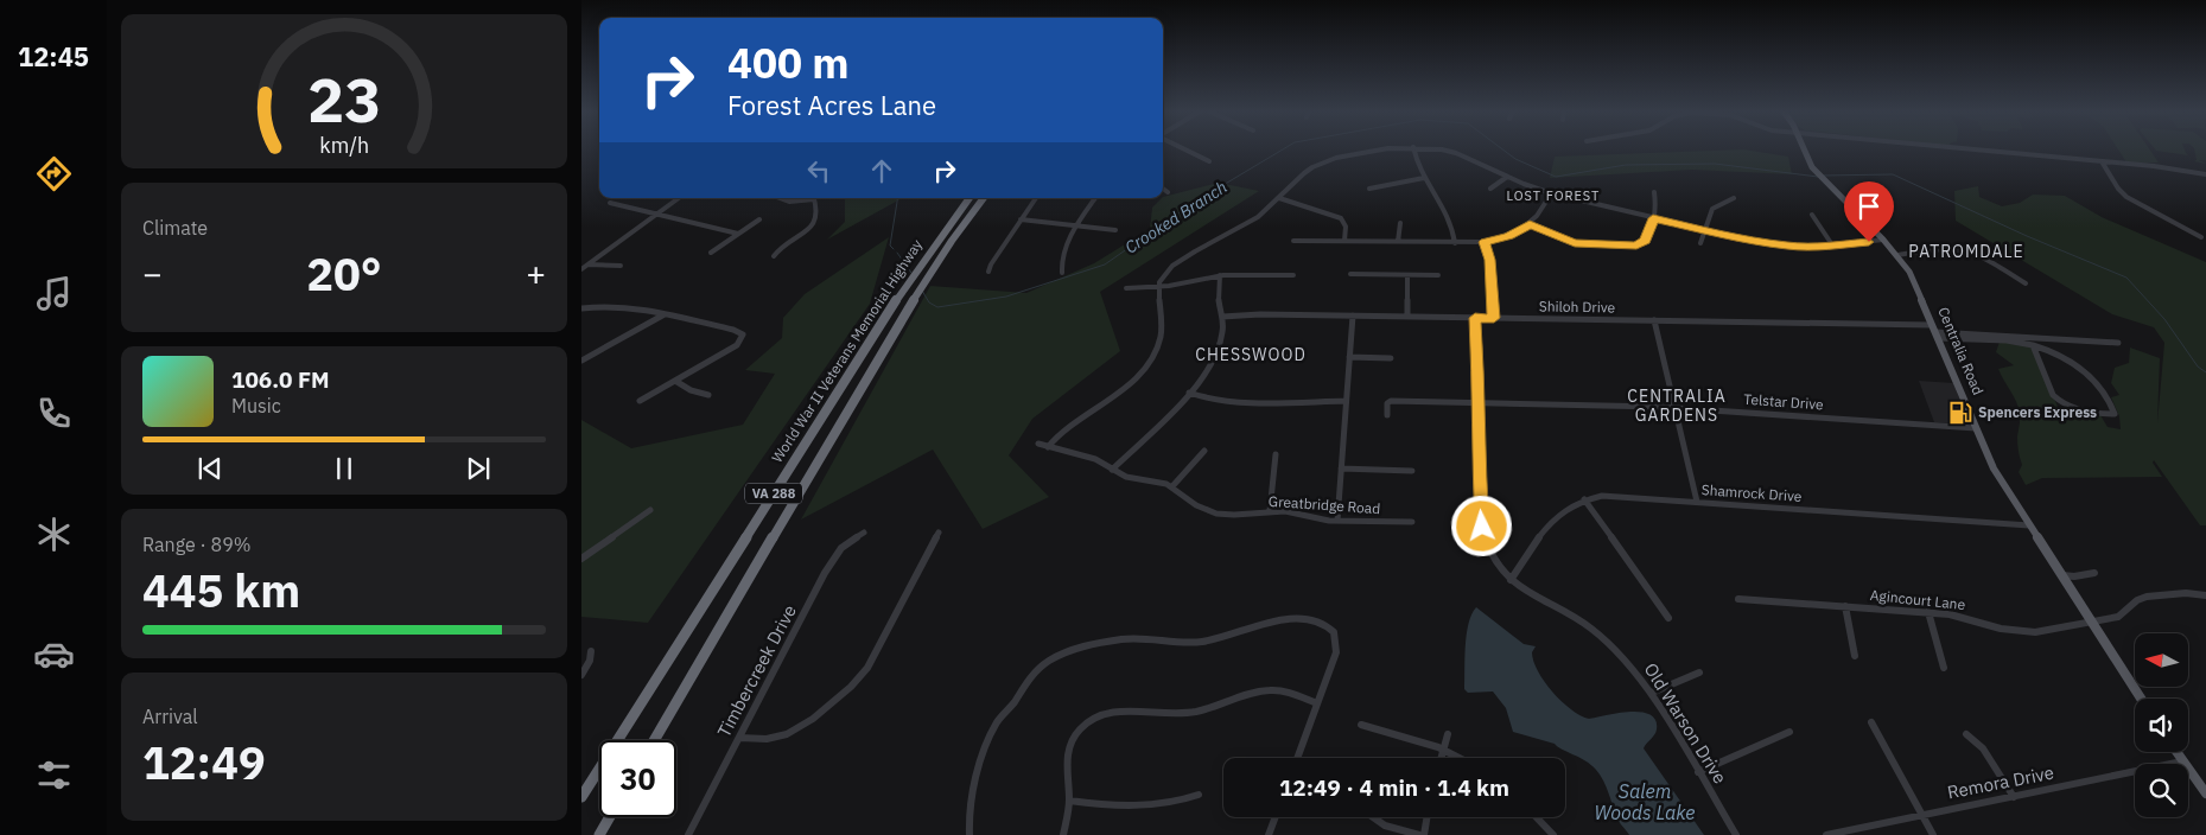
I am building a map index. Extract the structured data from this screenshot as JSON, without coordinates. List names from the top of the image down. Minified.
{"streets":{"highway":["World War II Veterans Memorial Highway","VA 288"],"main road":["Centralia Road"],"street":["Shiloh Drive","Telstar Drive","Shamrock Drive","Greatbridge Road","Agincourt Lane","Timbercreek Drive","Old Warson Drive","Remora Drive"]},"crossings":[["Shiloh Drive","Centralia Road"],["Shiloh Drive","Old Warson Drive"],["Centralia Road","Telstar Drive"],["Centralia Road","Shamrock Drive"],["Centralia Road","Agincourt Lane"],["Telstar Drive","Old Warson Drive"],["Shamrock Drive","Old Warson Drive"]],"districts":["LOST FOREST","PATROMDALE","CHESSWOOD","CENTRALIA GARDENS"],"water":["Crooked Branch","Salem Woods Lake"],"places":{"fuel station":["Spencers Express"]},"north":"left","page":{"tabs":"12:45","turn":["400 m","Forest Acres Lane"],"tile":["Climate",["Range · 89%","445 km"],["Arrival","12:49"]],"heat":["−","20°","+"],"song":["106.0 FM","Music"],"limit":"30","trip":"12:49 · 4 min · 1.4 km","gauge":["23","km/h"]}}
